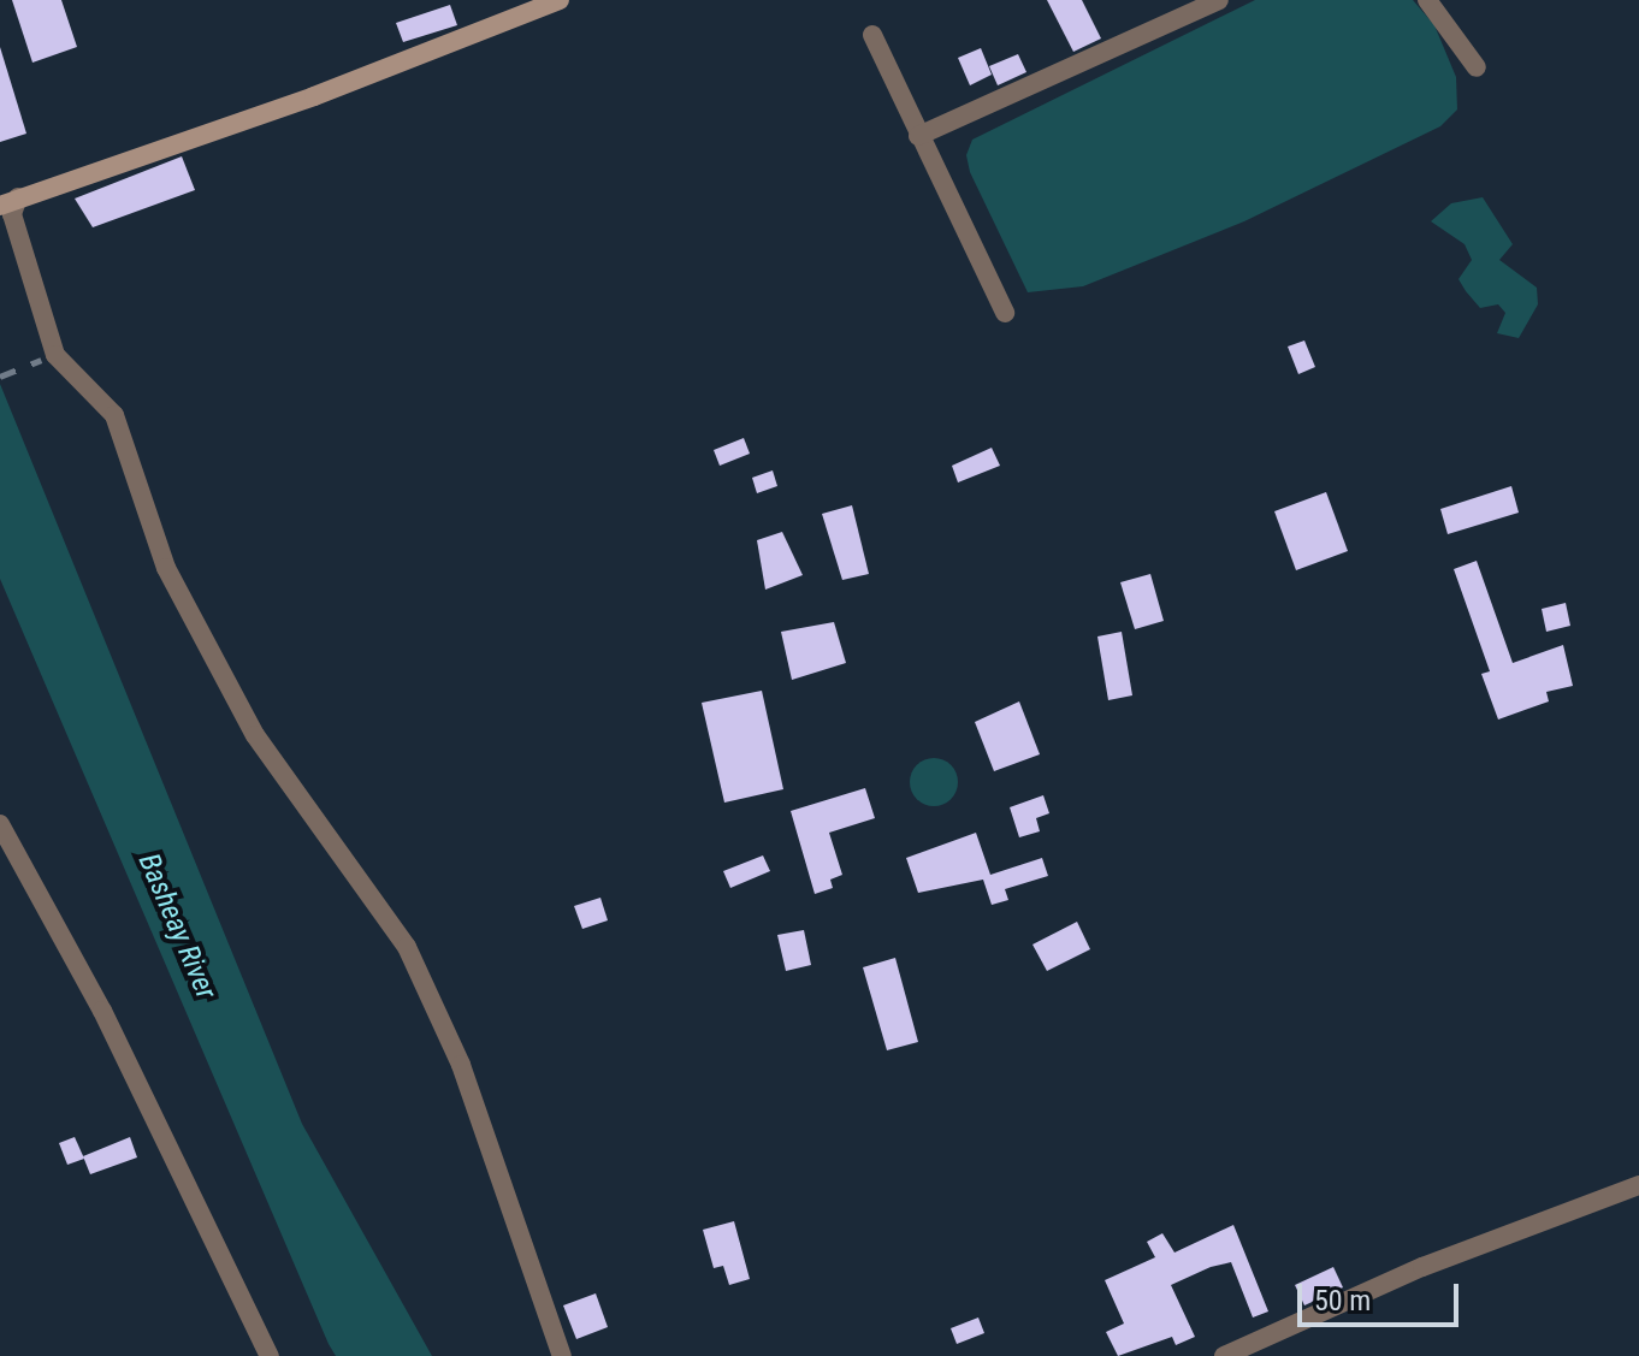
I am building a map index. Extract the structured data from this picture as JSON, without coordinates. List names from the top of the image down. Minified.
{"water":["Basheay River"],"scale_bar":"50 m"}
